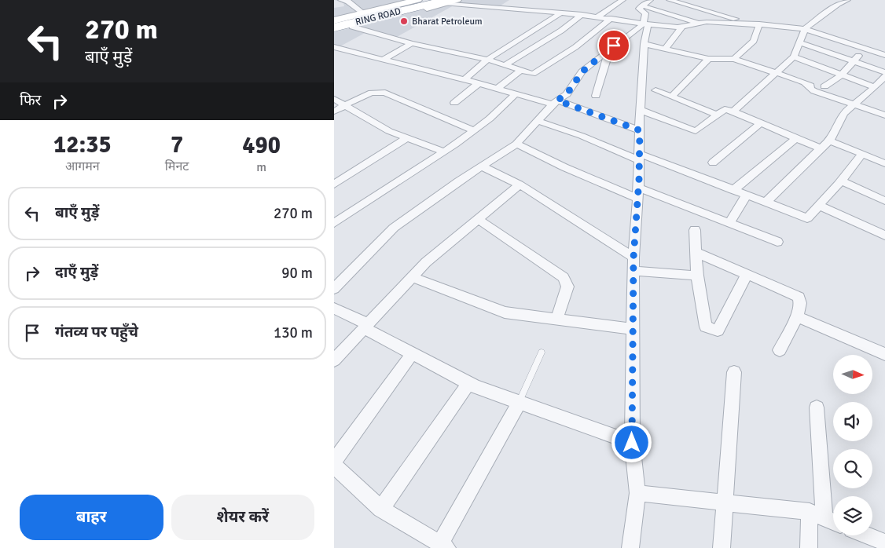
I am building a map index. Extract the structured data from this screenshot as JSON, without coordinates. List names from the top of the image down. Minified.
{"streets":{"highway":["RING ROAD"]},"places":["Bharat Petroleum"],"north":"right","page":{"turn":["270 m","बाएँ मुड़ें"],"then":"फिर","eta":["12:35","आगमन","7","मिनट","490","m"],"list":[{"name":"बाएँ मुड़ें","value":"270 m"},{"name":"दाएँ मुड़ें","value":"90 m"},{"name":"गंतव्य पर पहुँचे","value":"130 m"}],"buttons":["बाहर","शेयर करें"]}}
